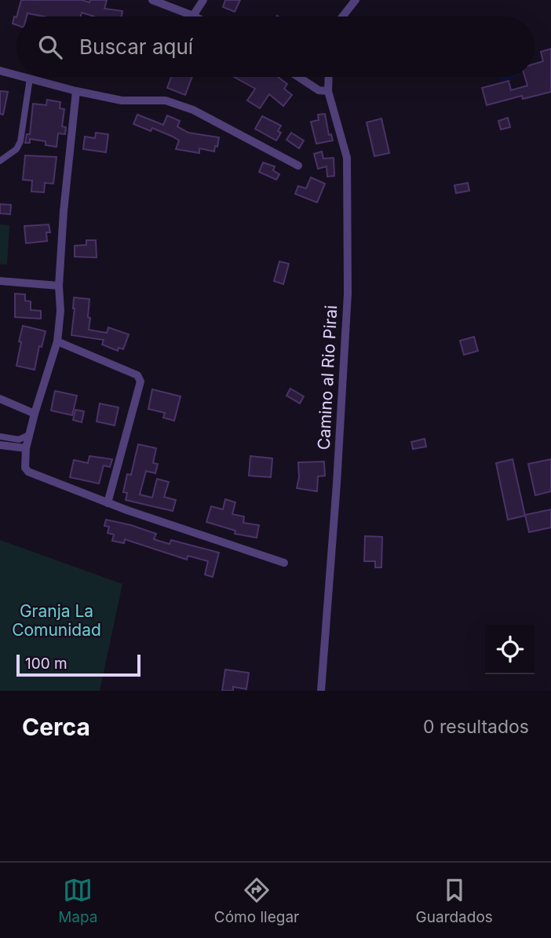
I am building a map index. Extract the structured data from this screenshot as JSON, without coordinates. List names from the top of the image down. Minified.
{"streets":{"street":["Camino al Rio Pirai"]},"parks":["Granja La Comunidad"],"scale_bar":"100 m","page":{"search":"Buscar aquí","scale":"100 m","heading":["Cerca","0 resultados"],"nav":["Mapa","Cómo llegar","Guardados"]}}
